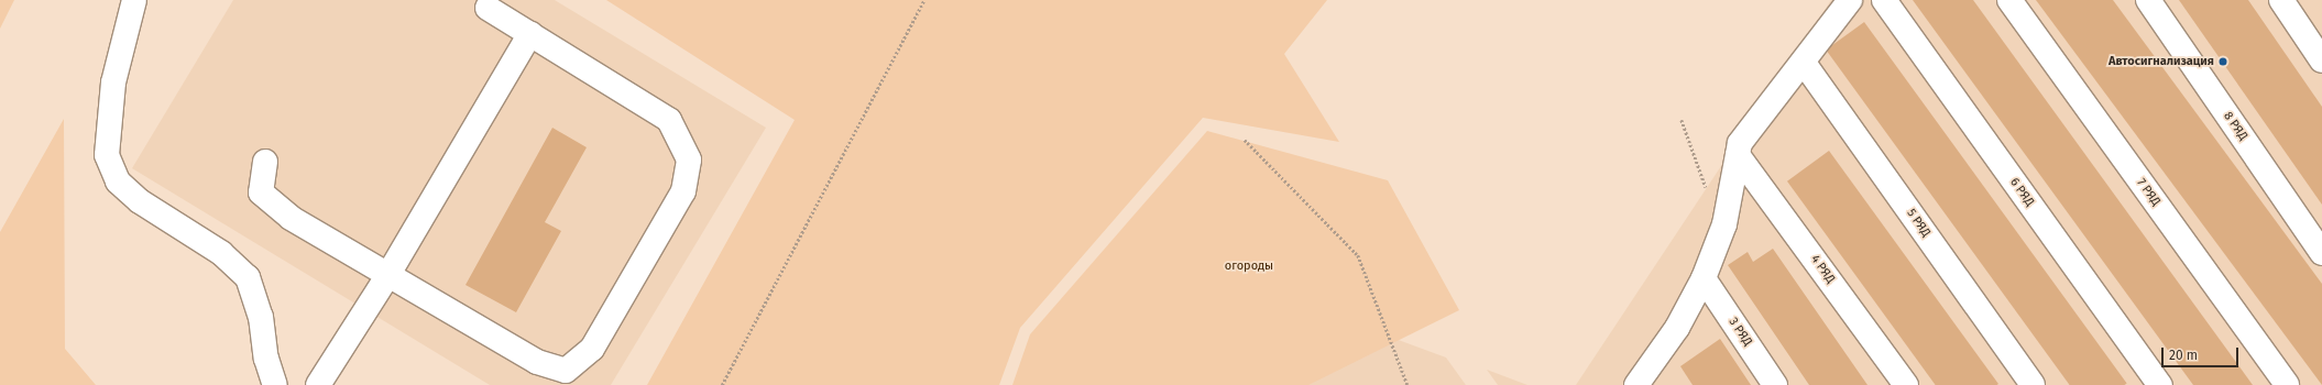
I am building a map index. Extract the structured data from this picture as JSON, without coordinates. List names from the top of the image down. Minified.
{"streets":{"lane":["8 РЯД","6 РЯД","7 РЯД","5 РЯД","4 РЯД","3 РЯД"]},"parks":["огороды"],"places":["Автосигнализация"],"scale_bar":"20 m"}
